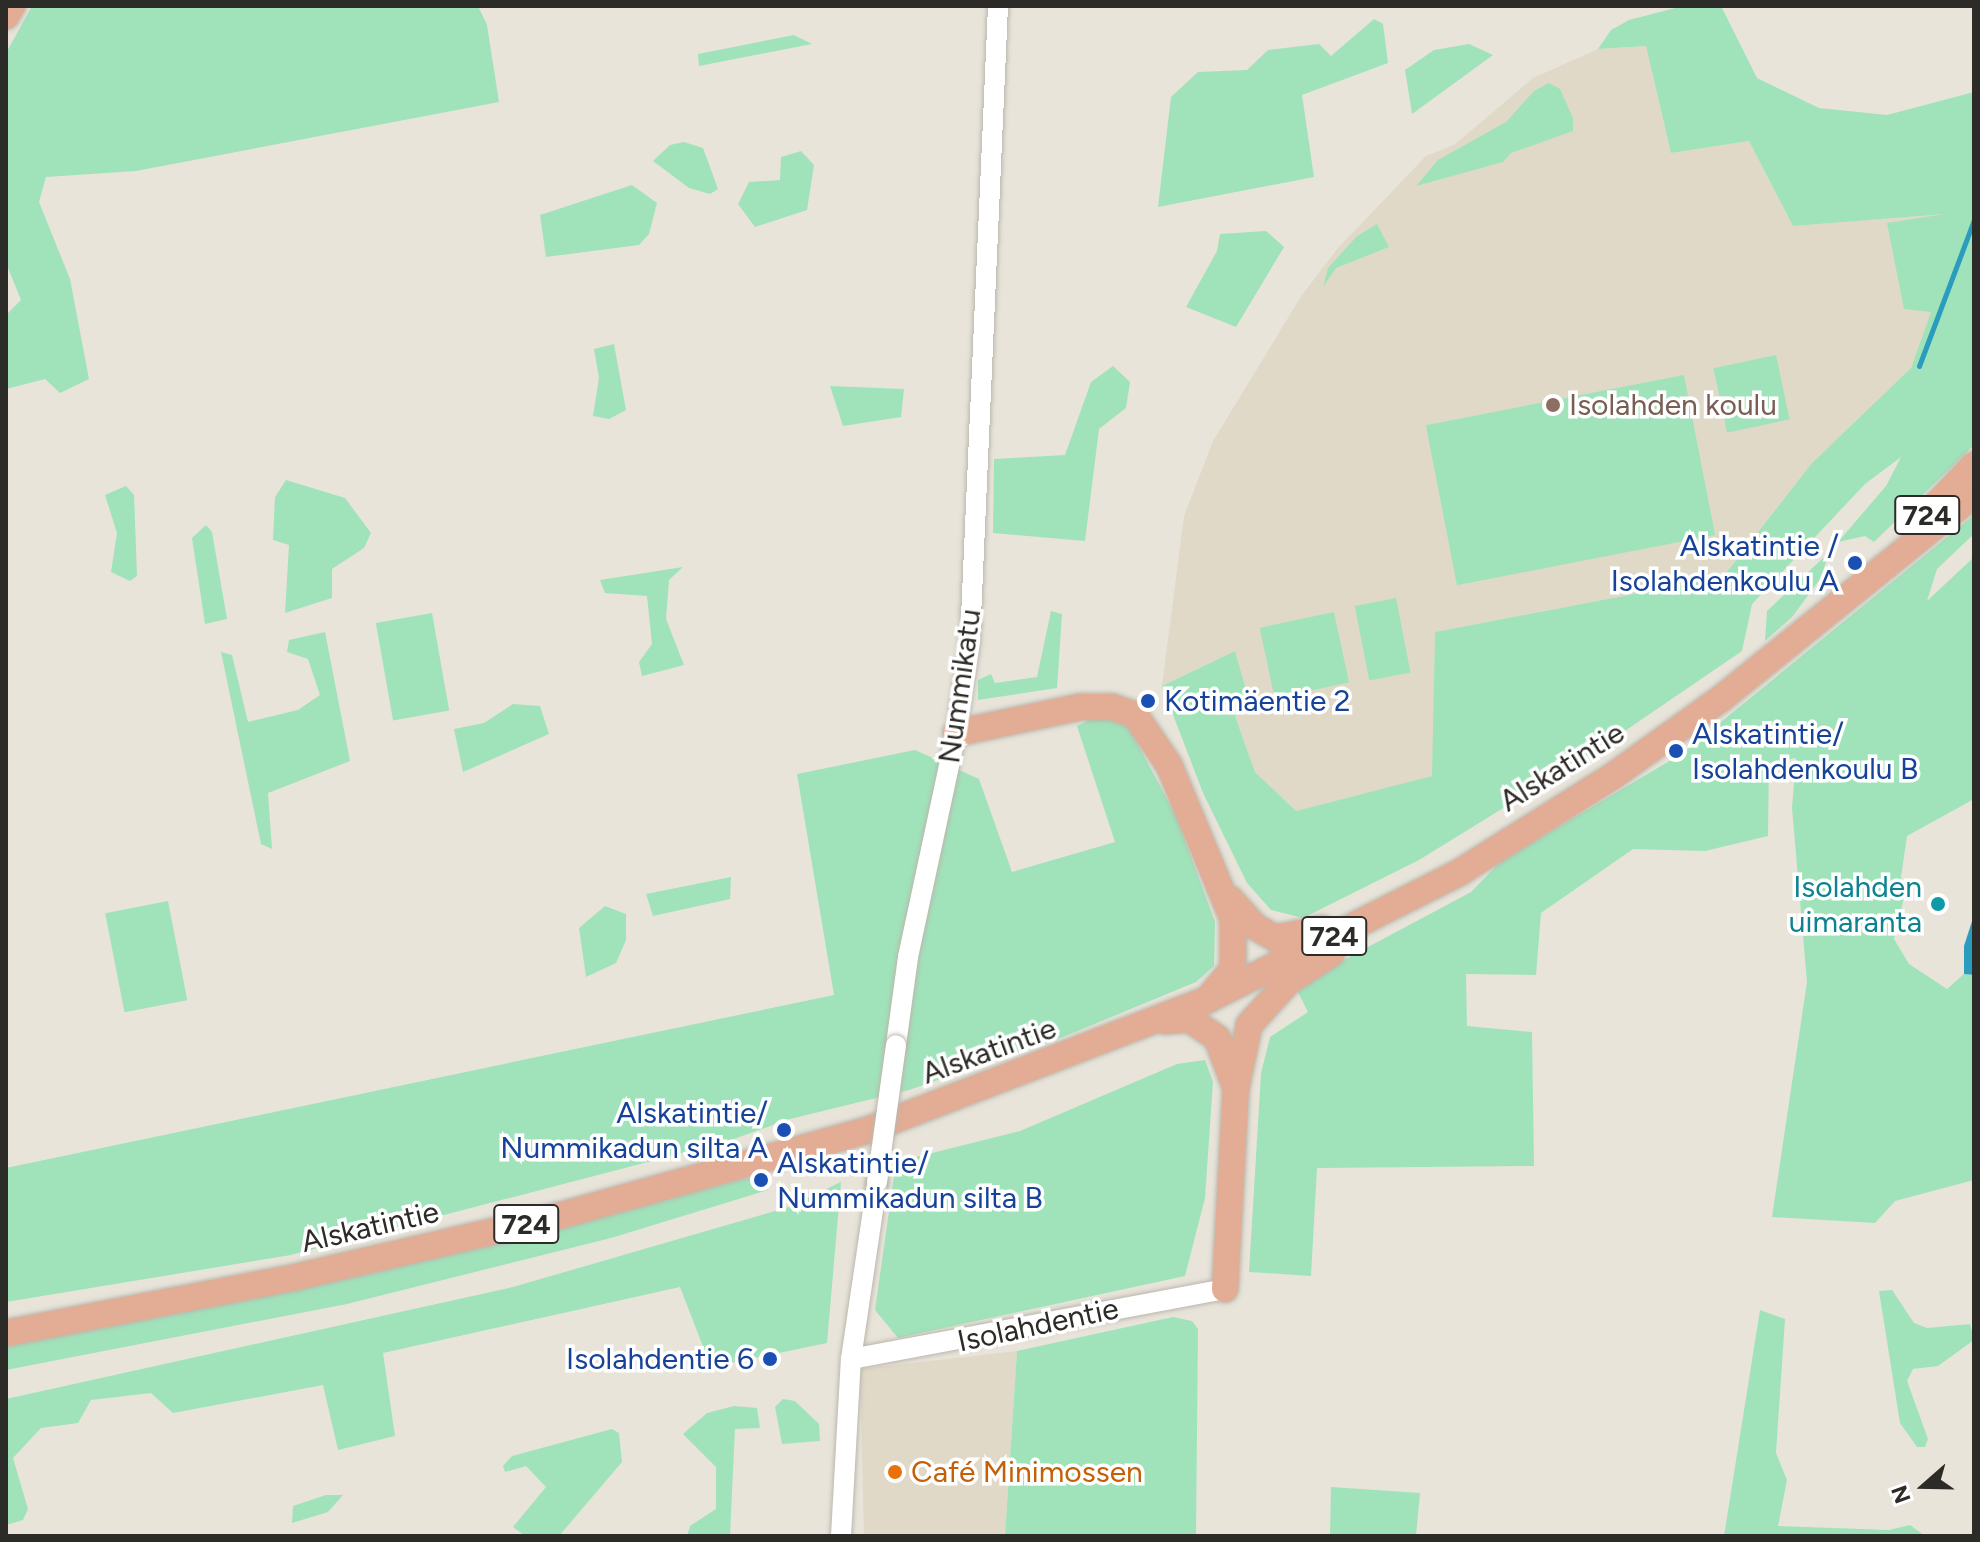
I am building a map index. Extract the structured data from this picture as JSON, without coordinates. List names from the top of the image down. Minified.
{"streets":{"main road":["724","Alskatintie"],"street":["Nummikatu","Isolahdentie"]},"crossings":[["Nummikatu","Isolahdentie"]],"places":["Isolahden koulu","Alskatintie / Isolahdenkoulu A","Kotimäentie 2","Alskatintie/ Isolahdenkoulu B","Isolahden uimaranta","Alskatintie/ Nummikadun silta A","Alskatintie/ Nummikadun silta B","Isolahdentie 6","Café Minimossen"],"north":"left"}
